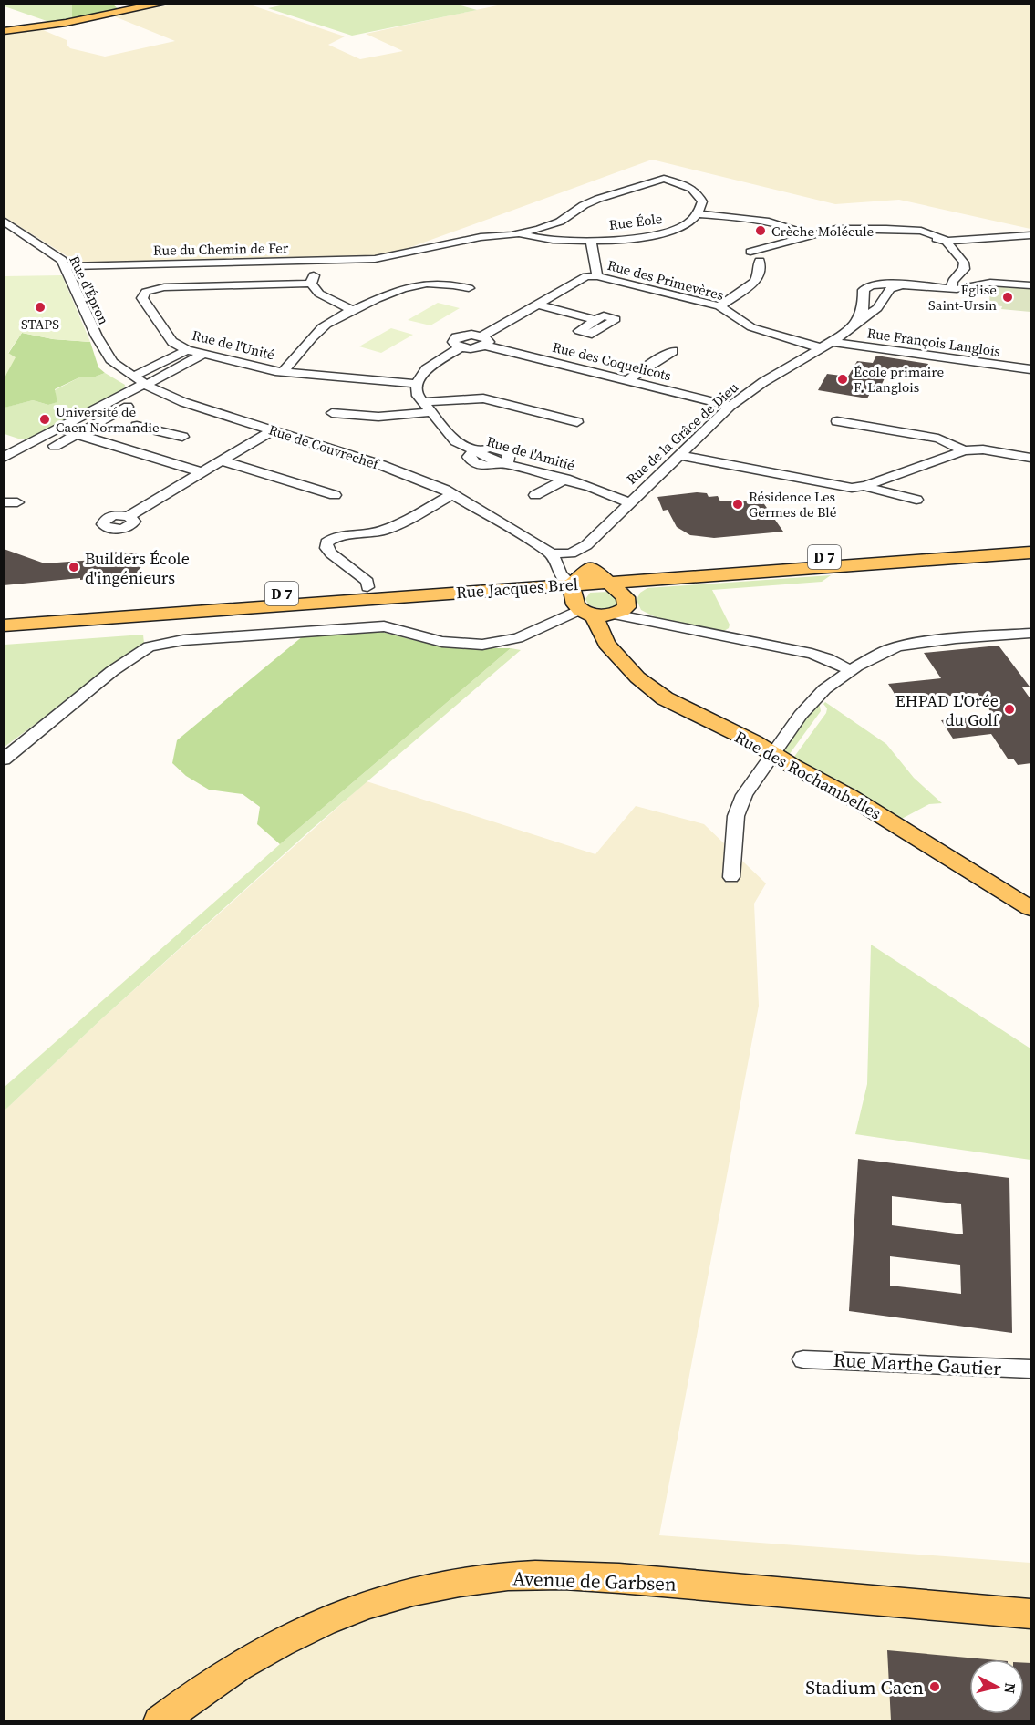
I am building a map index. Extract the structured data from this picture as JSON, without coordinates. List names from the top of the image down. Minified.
{"streets":{"main road":["D 7","Rue Jacques Brel","Rue des Rochambelles","Avenue de Garbsen"],"street":["Rue Éole","Rue du Chemin de Fer","Rue des Primevères","Rue d'Épron","Rue François Langlois","Rue de l'Unité","Rue des Coquelicots","Rue de la Grâce de Dieu","Rue de Couvrechef","Rue de l'Amitié","Rue Marthe Gautier"]},"crossings":[["Rue Éole","Rue du Chemin de Fer"],["Rue Éole","Rue des Primevères"],["Rue du Chemin de Fer","Rue d'Épron"],["Rue des Primevères","Rue de la Grâce de Dieu"],["Rue d'Épron","Rue de Couvrechef"],["Rue François Langlois","Rue de la Grâce de Dieu"],["Rue de l'Unité","Rue de l'Amitié"],["Rue des Coquelicots","Rue de la Grâce de Dieu"],["Rue de la Grâce de Dieu","Rue de l'Amitié"],["Rue Jacques Brel","Rue des Rochambelles"]],"places":["Crèche Molécule","Église Saint-Ursin","STAPS","École primaire F. Langlois","Université de Caen Normandie","Résidence Les Germes de Blé","Builders École d'ingénieurs","EHPAD L'Orée du Golf","Stadium Caen"],"north":"right"}
